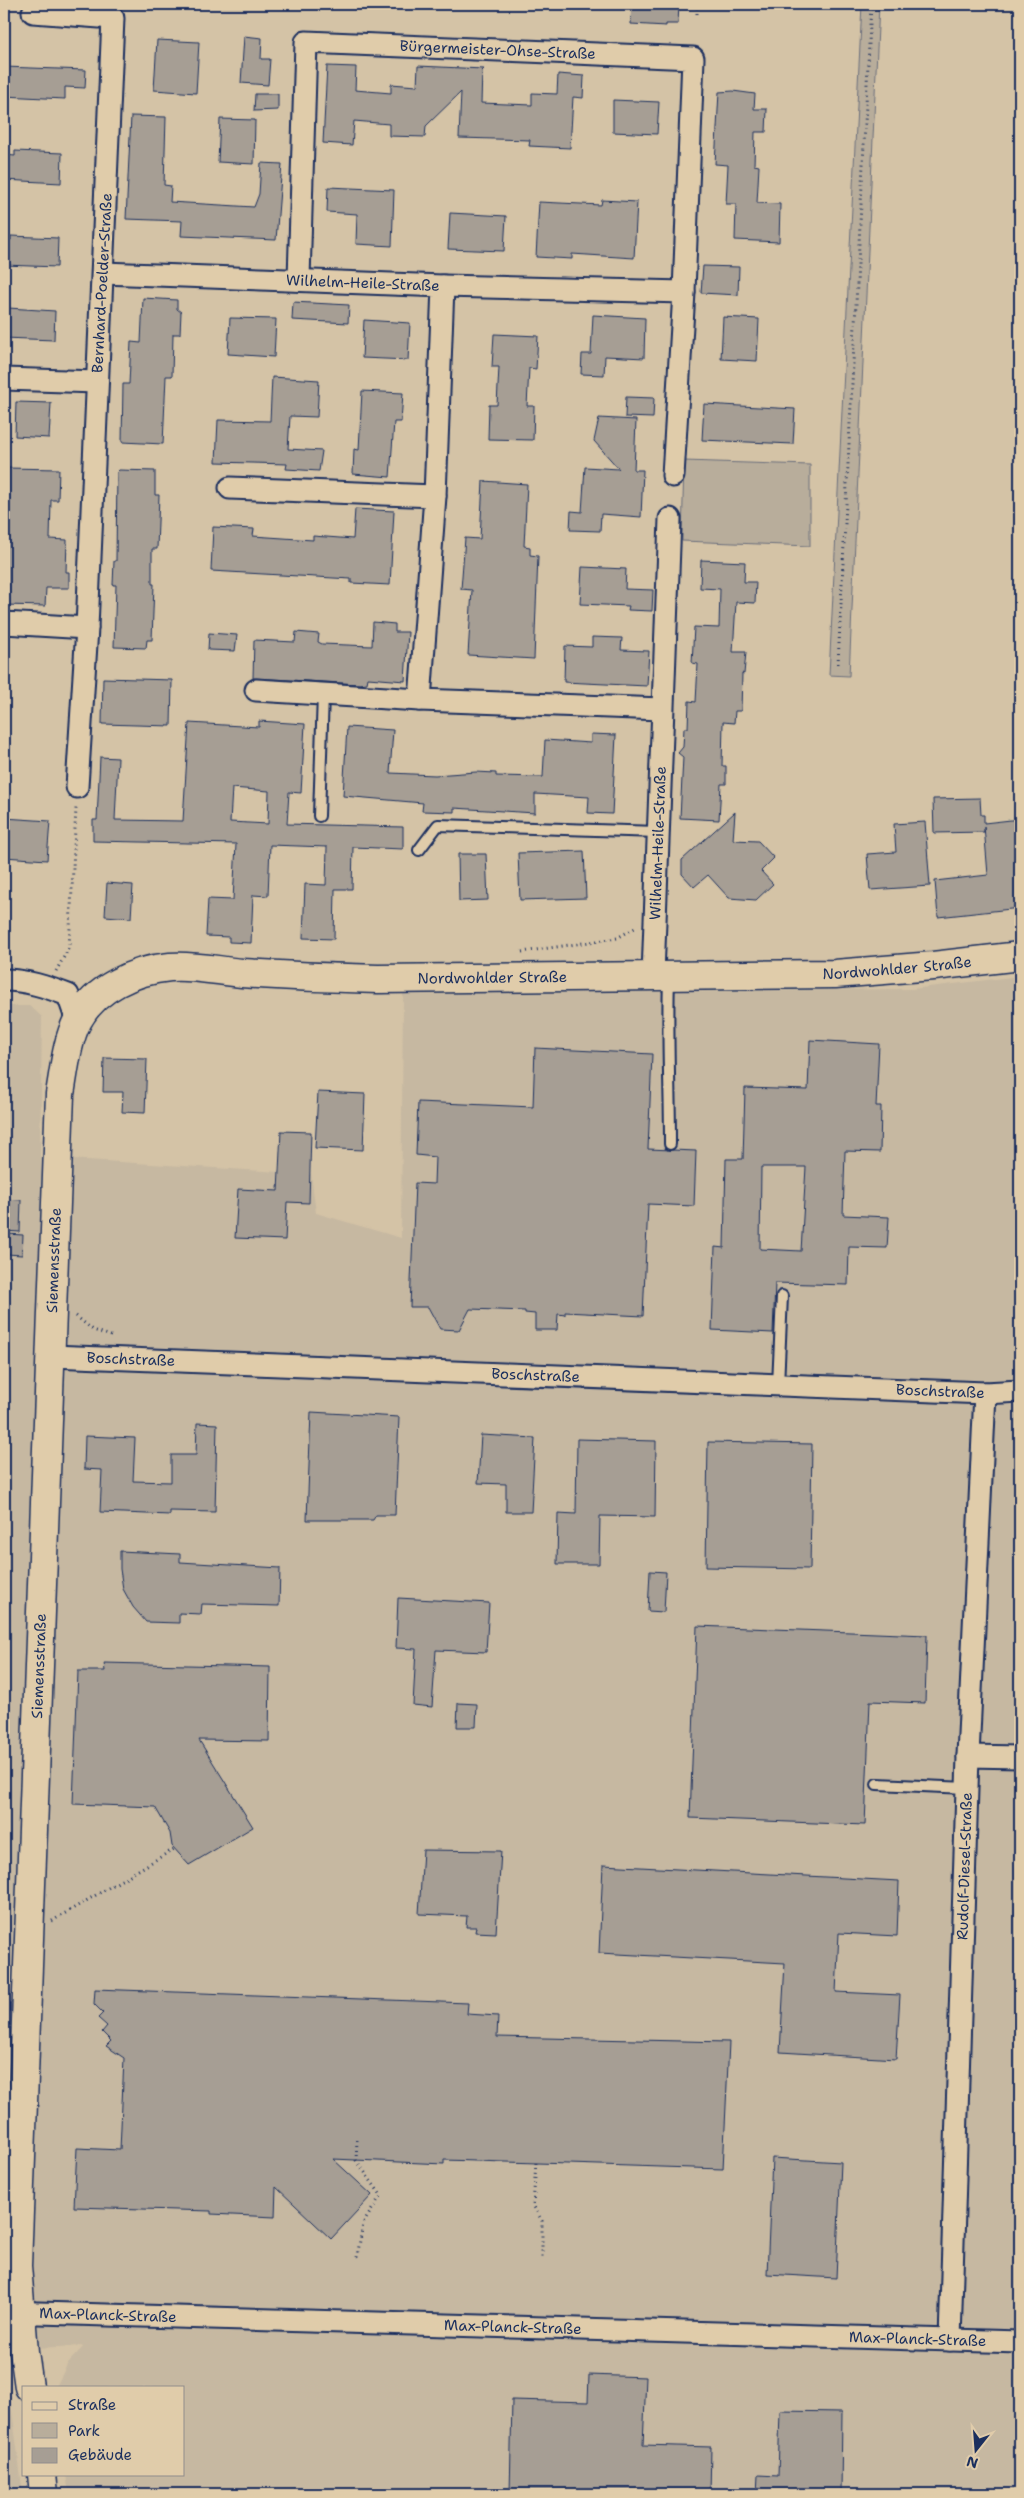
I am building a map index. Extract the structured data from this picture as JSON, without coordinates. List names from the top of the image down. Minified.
{"streets":{"main road":["Nordwohlder Straße","Siemensstraße"],"street":["Bürgermeister-Ohse-Straße","Bernhard-Poelder-Straße","Wilhelm-Heile-Straße","Boschstraße","Rudolf-Diesel-Straße","Max-Planck-Straße"]},"crossings":[["Bürgermeister-Ohse-Straße","Wilhelm-Heile-Straße"],["Bernhard-Poelder-Straße","Wilhelm-Heile-Straße"],["Wilhelm-Heile-Straße","Nordwohlder Straße"],["Nordwohlder Straße","Siemensstraße"],["Siemensstraße","Boschstraße"],["Siemensstraße","Max-Planck-Straße"],["Boschstraße","Rudolf-Diesel-Straße"],["Rudolf-Diesel-Straße","Max-Planck-Straße"]],"legend":["Straße","Park","Gebäude"],"north":"bottom"}
